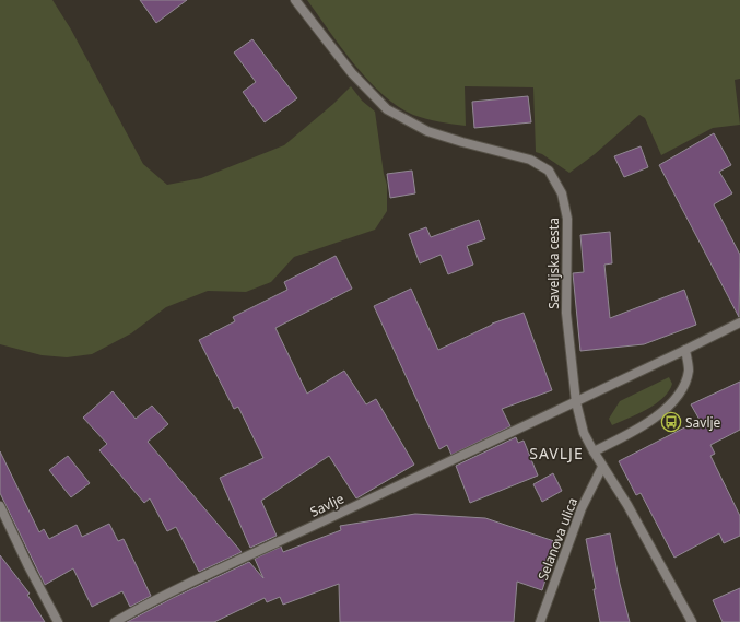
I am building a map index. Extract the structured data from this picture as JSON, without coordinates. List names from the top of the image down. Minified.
{"streets":{"street":["Saveljska cesta","Savlje","Selanova ulica"]},"crossings":[["Saveljska cesta","Savlje"],["Saveljska cesta","Selanova ulica"]],"districts":["SAVLJE"],"places":{"bus stop":["Savlje"]}}
